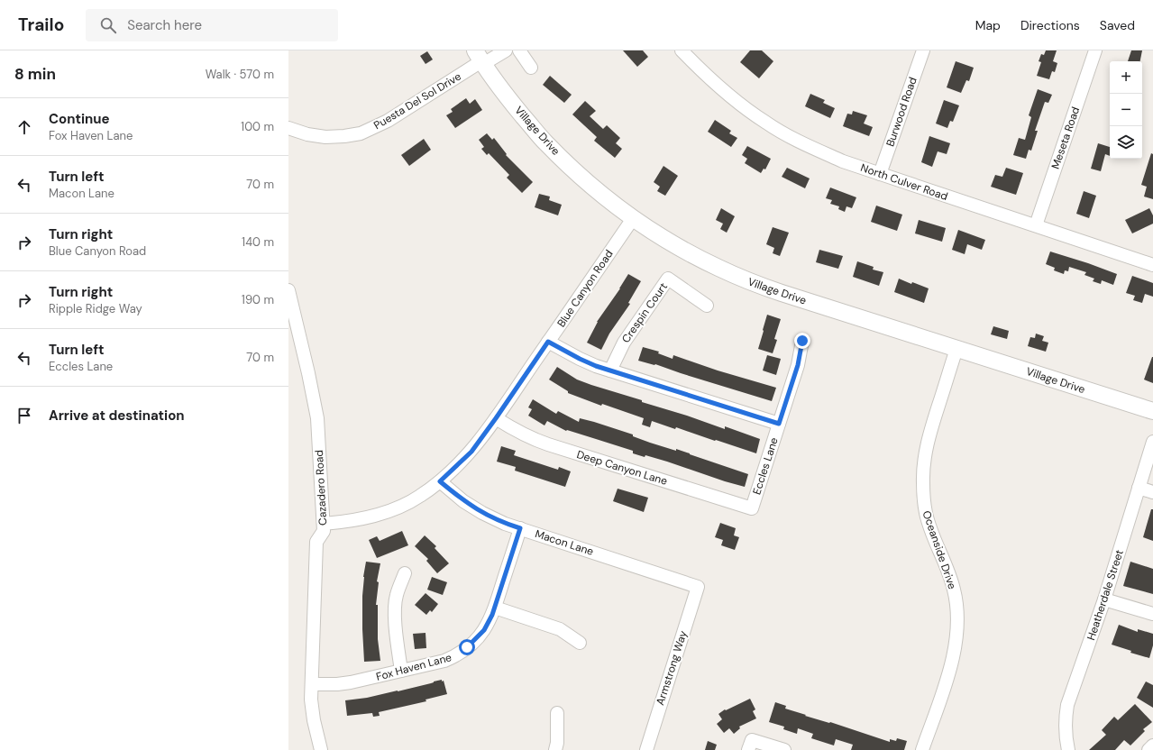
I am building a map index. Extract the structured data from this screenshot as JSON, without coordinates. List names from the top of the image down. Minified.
{"streets":{"main road":["Village Drive"],"street":["Puesta Del Sol Drive","Burwood Road","Meseta Road","North Culver Road","Blue Canyon Road","Crespin Court","Eccles Lane","Deep Canyon Lane","Cazadero Road","Macon Lane","Oceanside Drive","Heatherdale Street","Fox Haven Lane","Armstrong Way"]},"crossings":[["Puesta Del Sol Drive","Village Drive"],["Burwood Road","North Culver Road"],["Village Drive","Blue Canyon Road"],["Village Drive","Oceanside Drive"],["Meseta Road","North Culver Road"],["Blue Canyon Road","Deep Canyon Lane"],["Blue Canyon Road","Cazadero Road"],["Blue Canyon Road","Macon Lane"],["Eccles Lane","Deep Canyon Lane"],["Cazadero Road","Fox Haven Lane"],["Macon Lane","Fox Haven Lane"],["Macon Lane","Armstrong Way"]],"page":{"header":"Trailo","search":"Search here","nav":["Map","Directions","Saved"],"heading":["8 min","Walk · 570 m"],"map_buttons":["+","−"],"list":[["Continue","Fox Haven Lane","100 m"],["Turn left","Macon Lane","70 m"],["Turn right","Blue Canyon Road","140 m"],["Turn right","Ripple Ridge Way","190 m"],["Turn left","Eccles Lane","70 m"],"Arrive at destination"]}}
